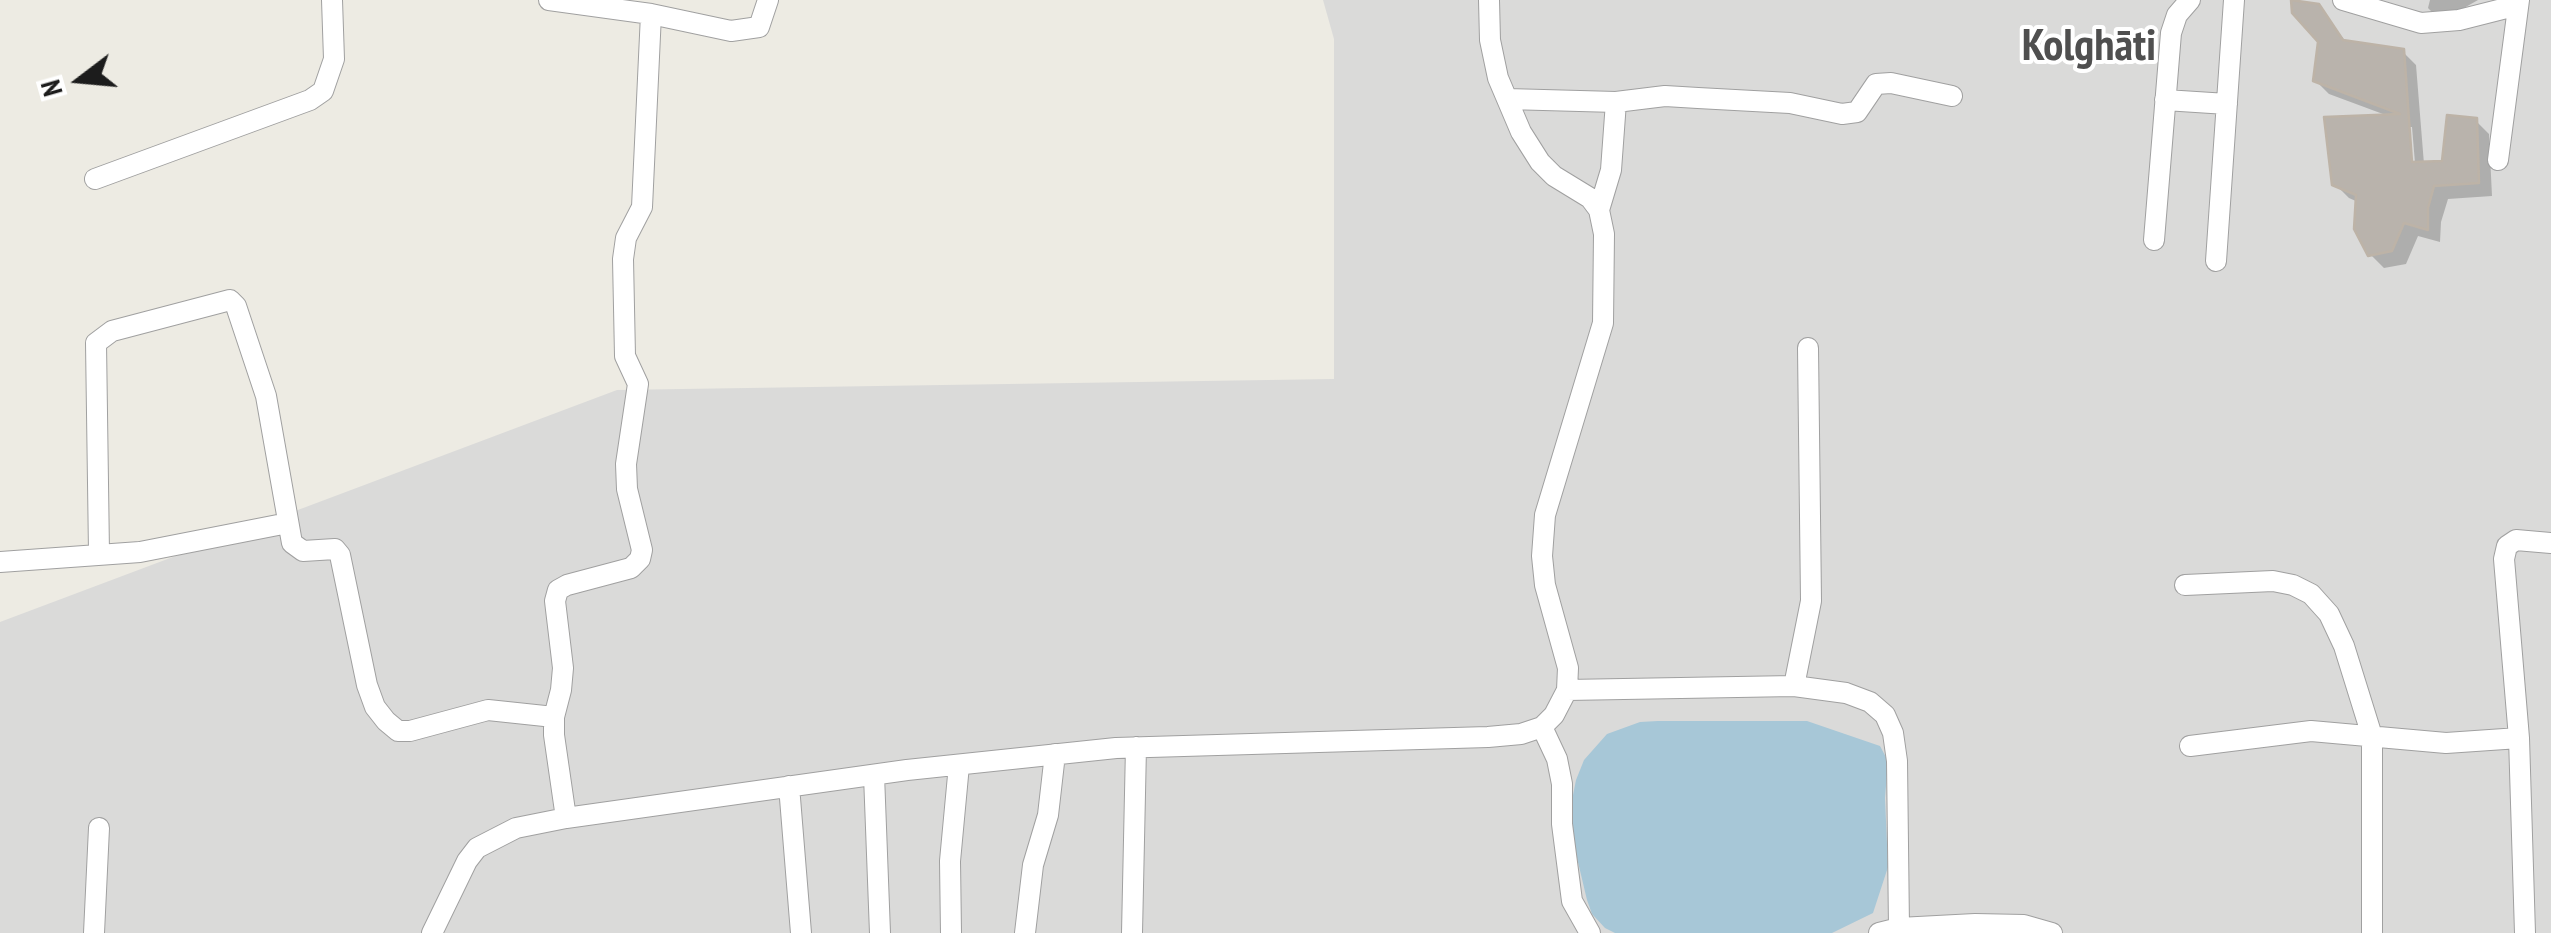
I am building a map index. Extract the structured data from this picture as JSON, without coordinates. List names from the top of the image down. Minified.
{"districts":["Kolghāti"],"north":"left"}
